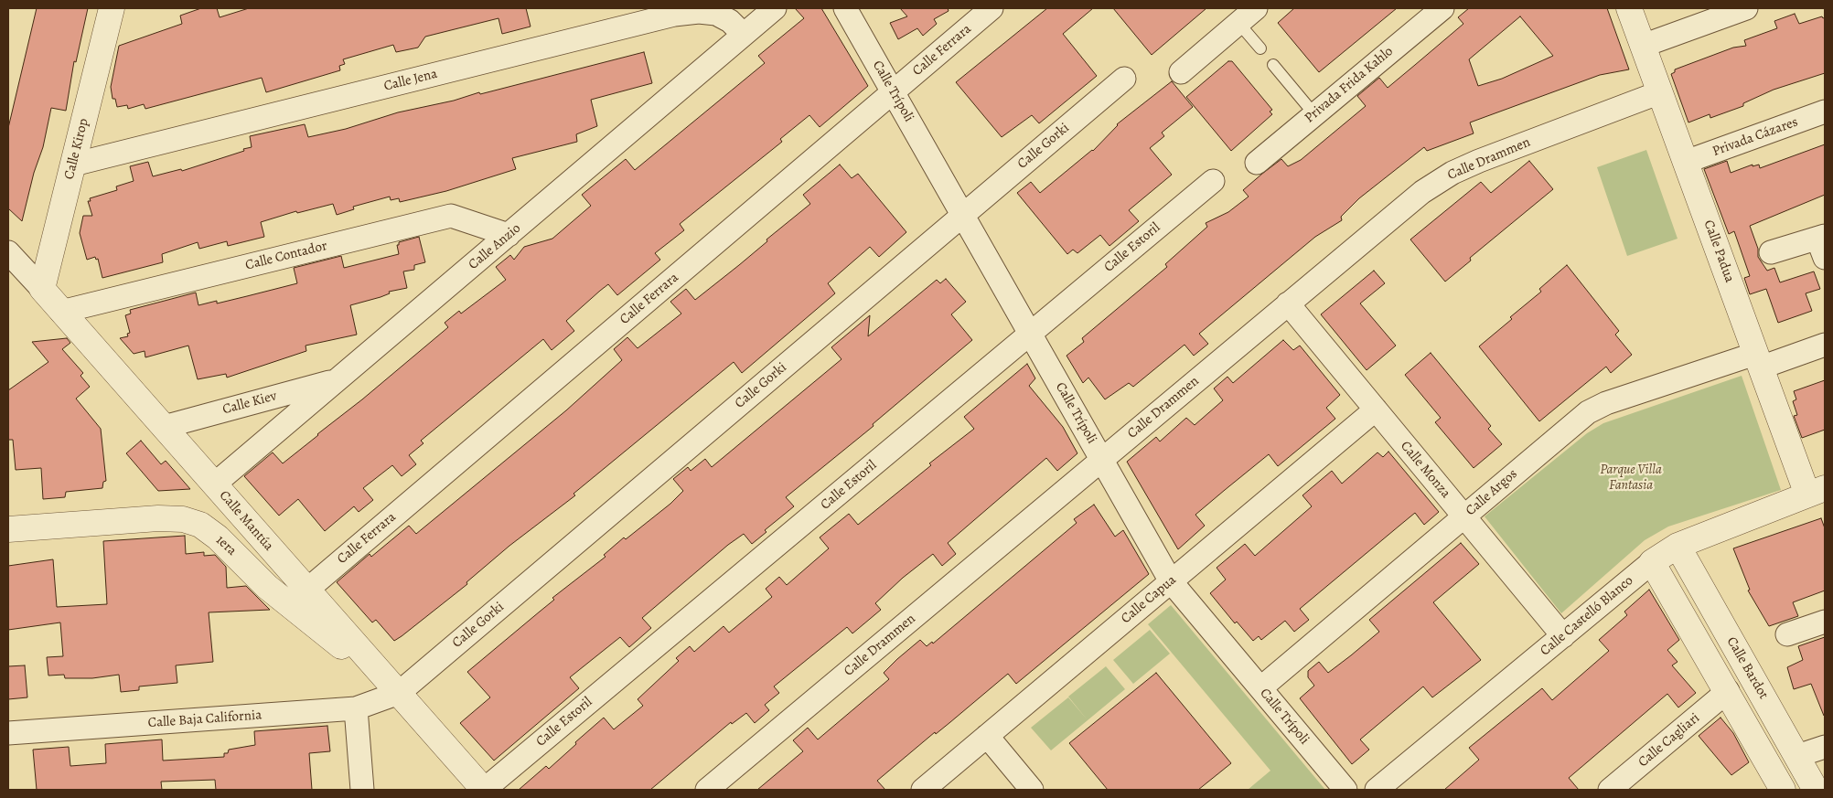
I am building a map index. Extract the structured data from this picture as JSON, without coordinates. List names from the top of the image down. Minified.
{"streets":{"street":["Calle Ferrara","Calle Jena","Privada Frida Kahlo","Calle Trípoli","Privada Cázares","Calle Gorki","Calle Kirop","Calle Drammen","Calle Anzio","Calle Estoril","Calle Padua","Calle Contador","Calle Kiev","Calle Monza","Calle Argos","Calle Mantúa","1era","Calle Capua","Calle Castelló Blanco","Calle Bardot","Calle Baja California","Calle Cagliari"]},"crossings":[["Calle Ferrara","Calle Trípoli"],["Calle Ferrara","Calle Mantúa"],["Calle Jena","Calle Kirop"],["Calle Jena","Calle Anzio"],["Calle Trípoli","Calle Gorki"],["Calle Trípoli","Calle Drammen"],["Calle Trípoli","Calle Estoril"],["Calle Trípoli","Calle Argos"],["Calle Trípoli","Calle Capua"],["Privada Cázares","Calle Padua"],["Calle Gorki","Calle Mantúa"],["Calle Gorki","1era"],["Calle Gorki","Calle Baja California"],["Calle Kirop","Calle Mantúa"],["Calle Drammen","Calle Padua"],["Calle Drammen","Calle Monza"],["Calle Anzio","Calle Contador"],["Calle Anzio","Calle Kiev"],["Calle Anzio","Calle Mantúa"],["Calle Estoril","Calle Mantúa"],["Calle Padua","Calle Argos"],["Calle Padua","Calle Castelló Blanco"],["Calle Contador","Calle Mantúa"],["Calle Kiev","Calle Mantúa"],["Calle Monza","Calle Argos"],["Calle Monza","Calle Capua"],["Calle Monza","Calle Castelló Blanco"],["Calle Mantúa","1era"],["Calle Mantúa","Calle Baja California"],["1era","Calle Baja California"],["Calle Castelló Blanco","Calle Bardot"],["Calle Bardot","Calle Cagliari"]],"parks":["Parque Villa Fantasia"]}
